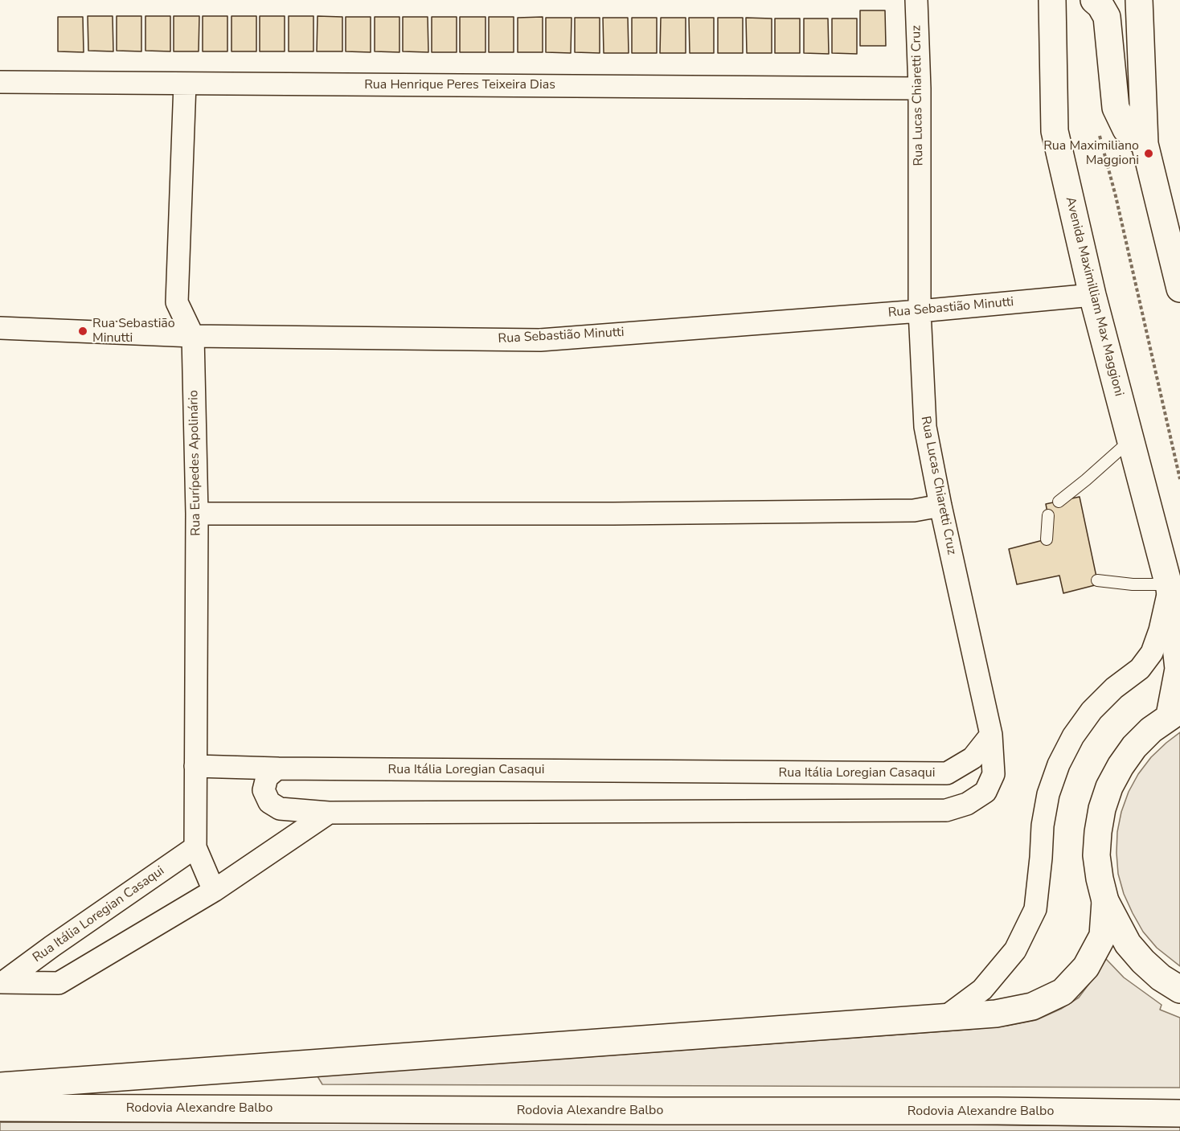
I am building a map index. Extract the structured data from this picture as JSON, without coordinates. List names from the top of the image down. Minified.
{"streets":{"main road":["Avenida Maximilliam Max Maggioni","Rodovia Alexandre Balbo"],"street":["Rua Henrique Peres Teixeira Dias","Rua Lucas Chiaretti Cruz","Rua Sebastião Minutti","Rua Eurípedes Apolinário","Rua Itália Loregian Casaqui"]},"crossings":[["Rua Henrique Peres Teixeira Dias","Rua Lucas Chiaretti Cruz"],["Rua Henrique Peres Teixeira Dias","Rua Eurípedes Apolinário"],["Rua Lucas Chiaretti Cruz","Rua Sebastião Minutti"],["Rua Lucas Chiaretti Cruz","Rua Itália Loregian Casaqui"],["Avenida Maximilliam Max Maggioni","Rua Sebastião Minutti"],["Rua Sebastião Minutti","Rua Eurípedes Apolinário"],["Rua Eurípedes Apolinário","Rua Itália Loregian Casaqui"]],"places":["Rua Maximiliano Maggioni","Rua Sebastião Minutti"]}
